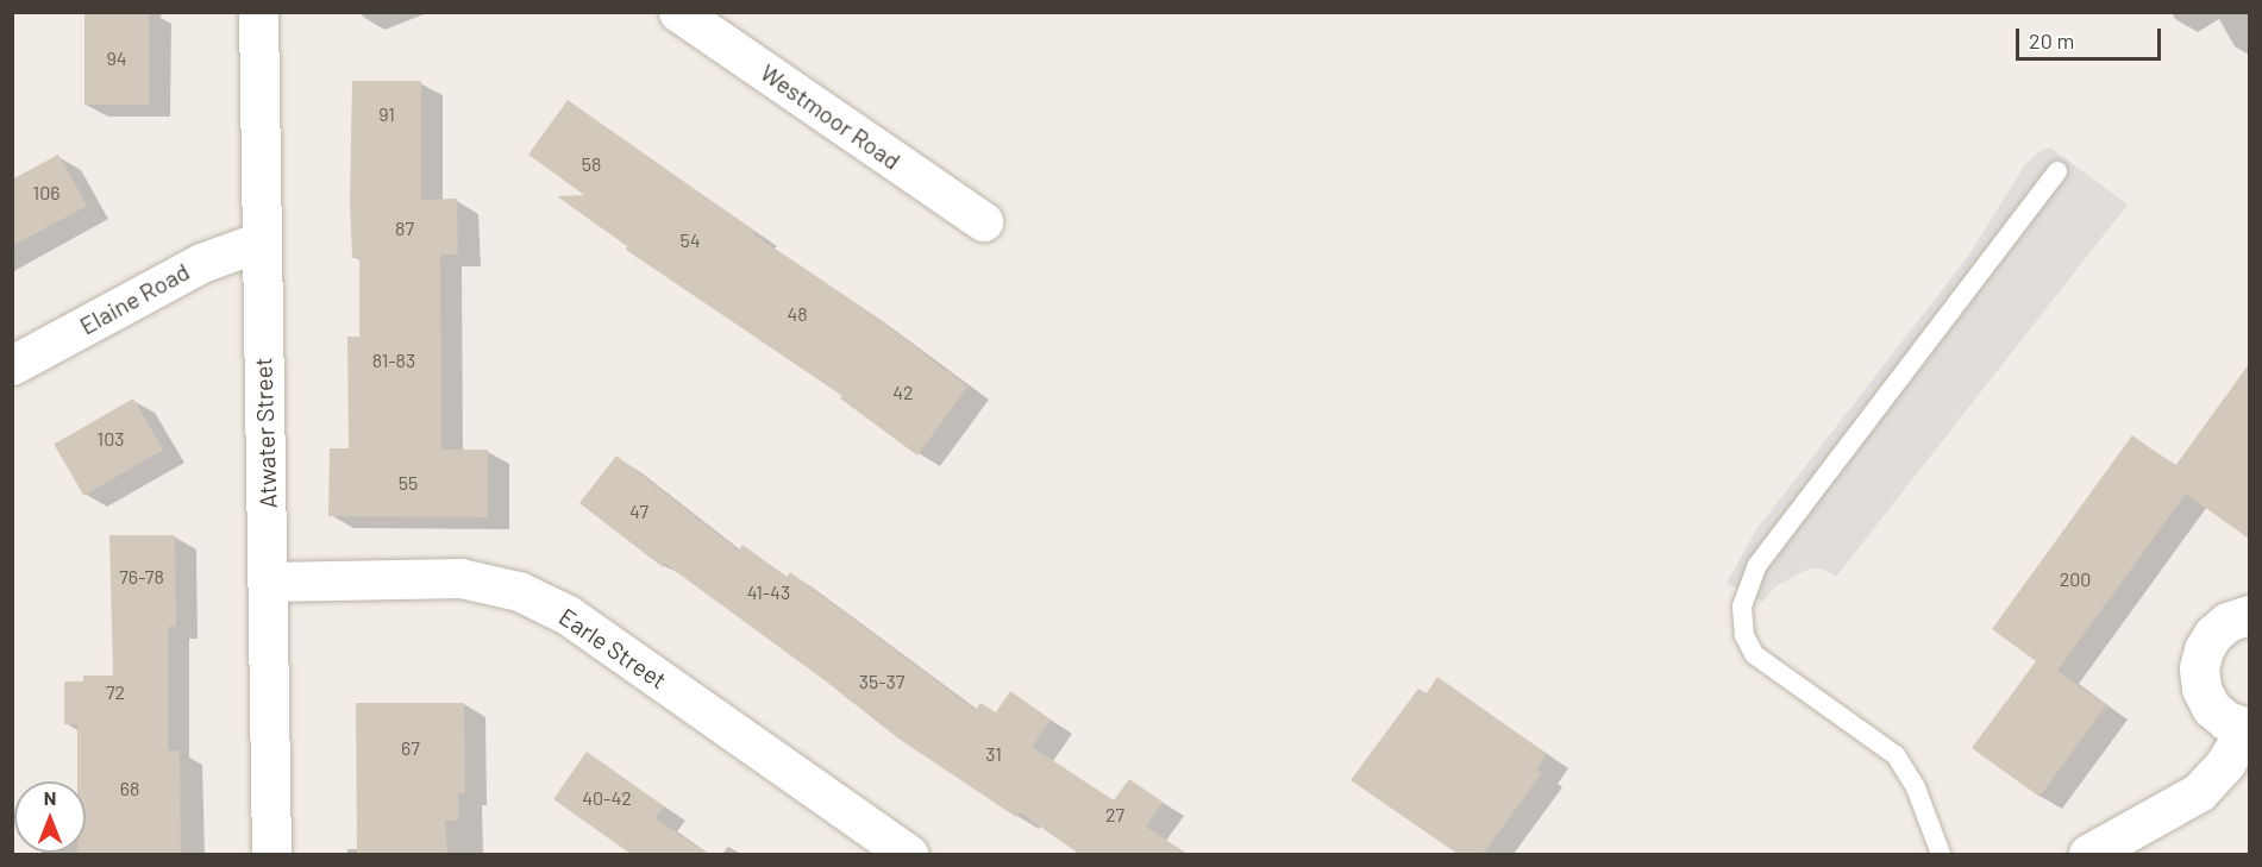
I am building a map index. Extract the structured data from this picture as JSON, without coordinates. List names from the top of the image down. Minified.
{"streets":{"street":["Westmoor Road","Elaine Road","Atwater Street","Earle Street"]},"crossings":[["Elaine Road","Atwater Street"],["Atwater Street","Earle Street"]],"house_numbers":["94","91","58","106","87","54","48","81-83","42","103","55","47","76-78","200","41-43","35-37","72","67","31","68","40-42","27"],"scale_bar":"20 m","north":"top"}
